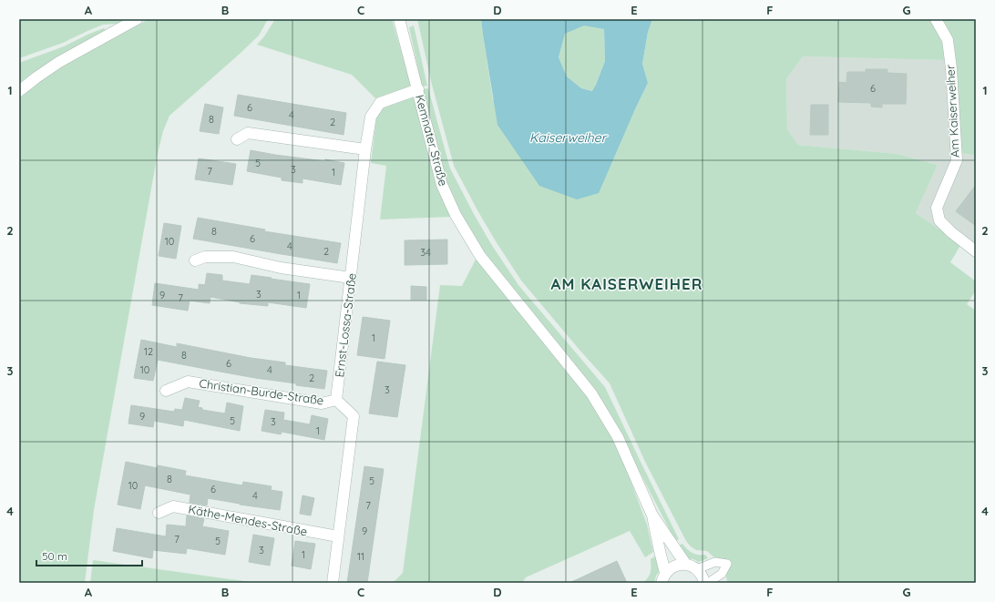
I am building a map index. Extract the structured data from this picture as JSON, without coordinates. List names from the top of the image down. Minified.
{"streets":{"street":["Am Kaiserweiher","Kemnater Straße","Ernst-Lossa-Straße","Christian-Burde-Straße","Käthe-Mendes-Straße"]},"crossings":[["Kemnater Straße","Ernst-Lossa-Straße"],["Ernst-Lossa-Straße","Christian-Burde-Straße"]],"districts":["AM KAISERWEIHER"],"water":["Kaiserweiher"],"house_numbers":["6","6","4","8","2","5","3","7","1","8","6","10","4","2","34","3","9","1","7","1","12","8","6","10","4","2","3","9","5","3","1","8","5","10","6","4","7","9","7","5","3","1","11"],"scale_bar":"50 m","grid":{"columns":["A","B","C","D","E","F","G"],"rows":["1","2","3","4"]}}
